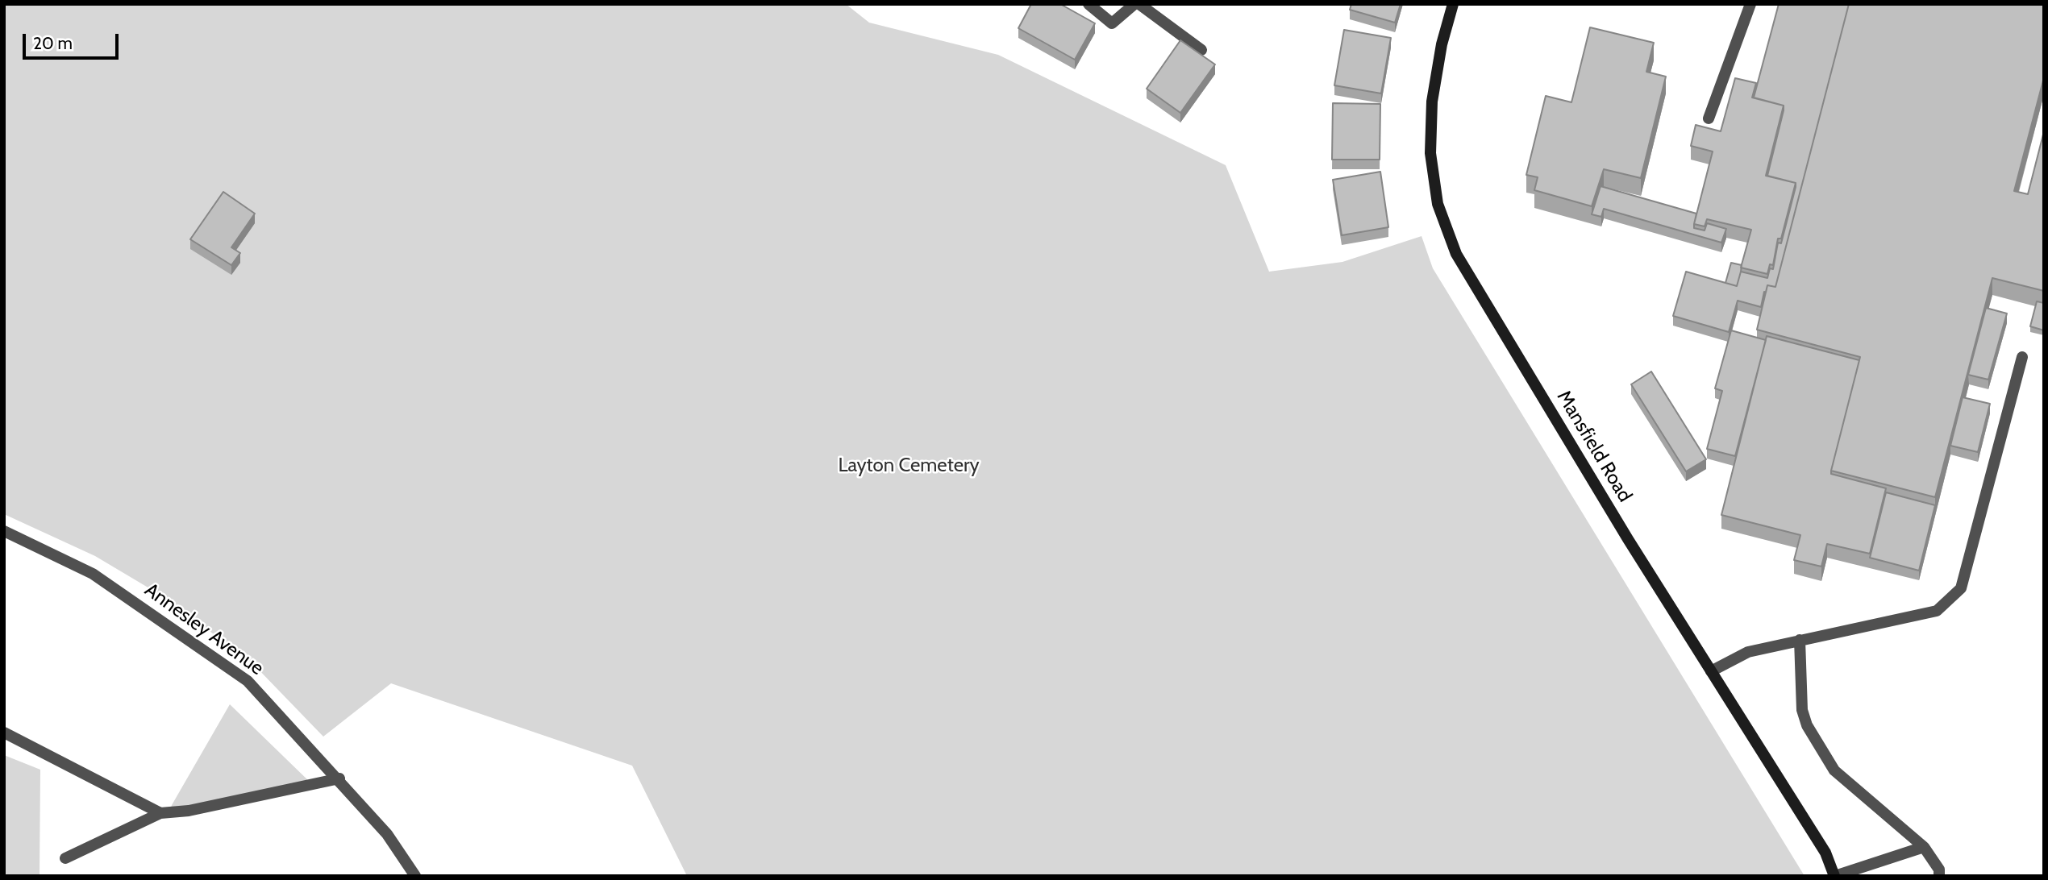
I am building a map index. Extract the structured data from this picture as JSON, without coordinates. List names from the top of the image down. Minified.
{"streets":{"street":["Mansfield Road","Annesley Avenue"]},"parks":["Layton Cemetery"],"scale_bar":"20 m"}
